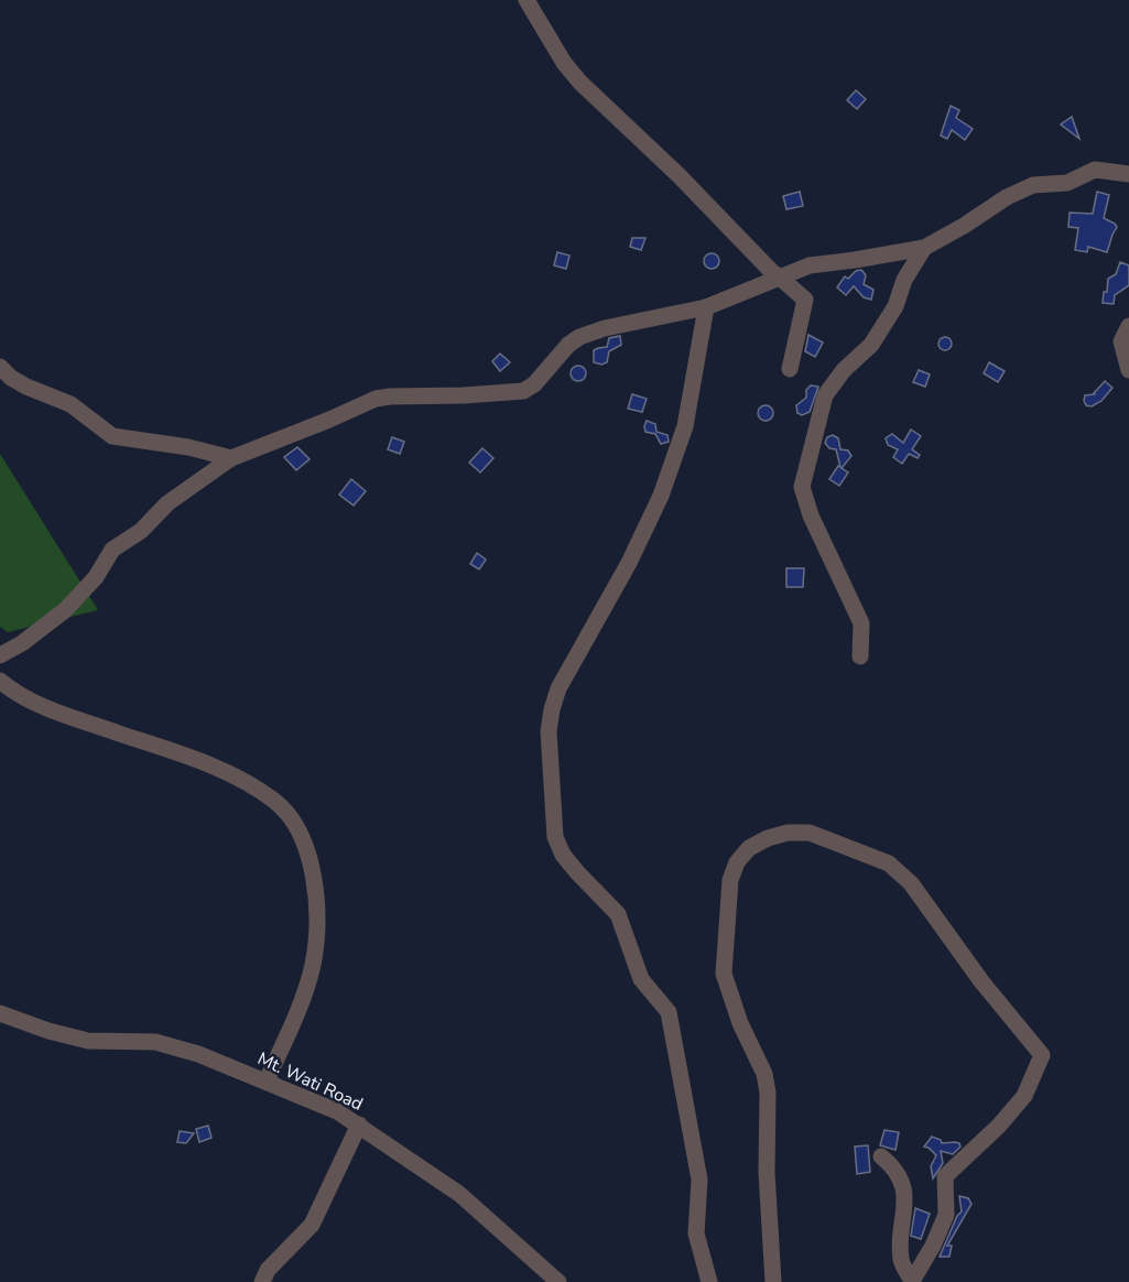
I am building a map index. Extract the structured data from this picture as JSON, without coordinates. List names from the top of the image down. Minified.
{"streets":{"street":["Mt. Wati Road"]}}
